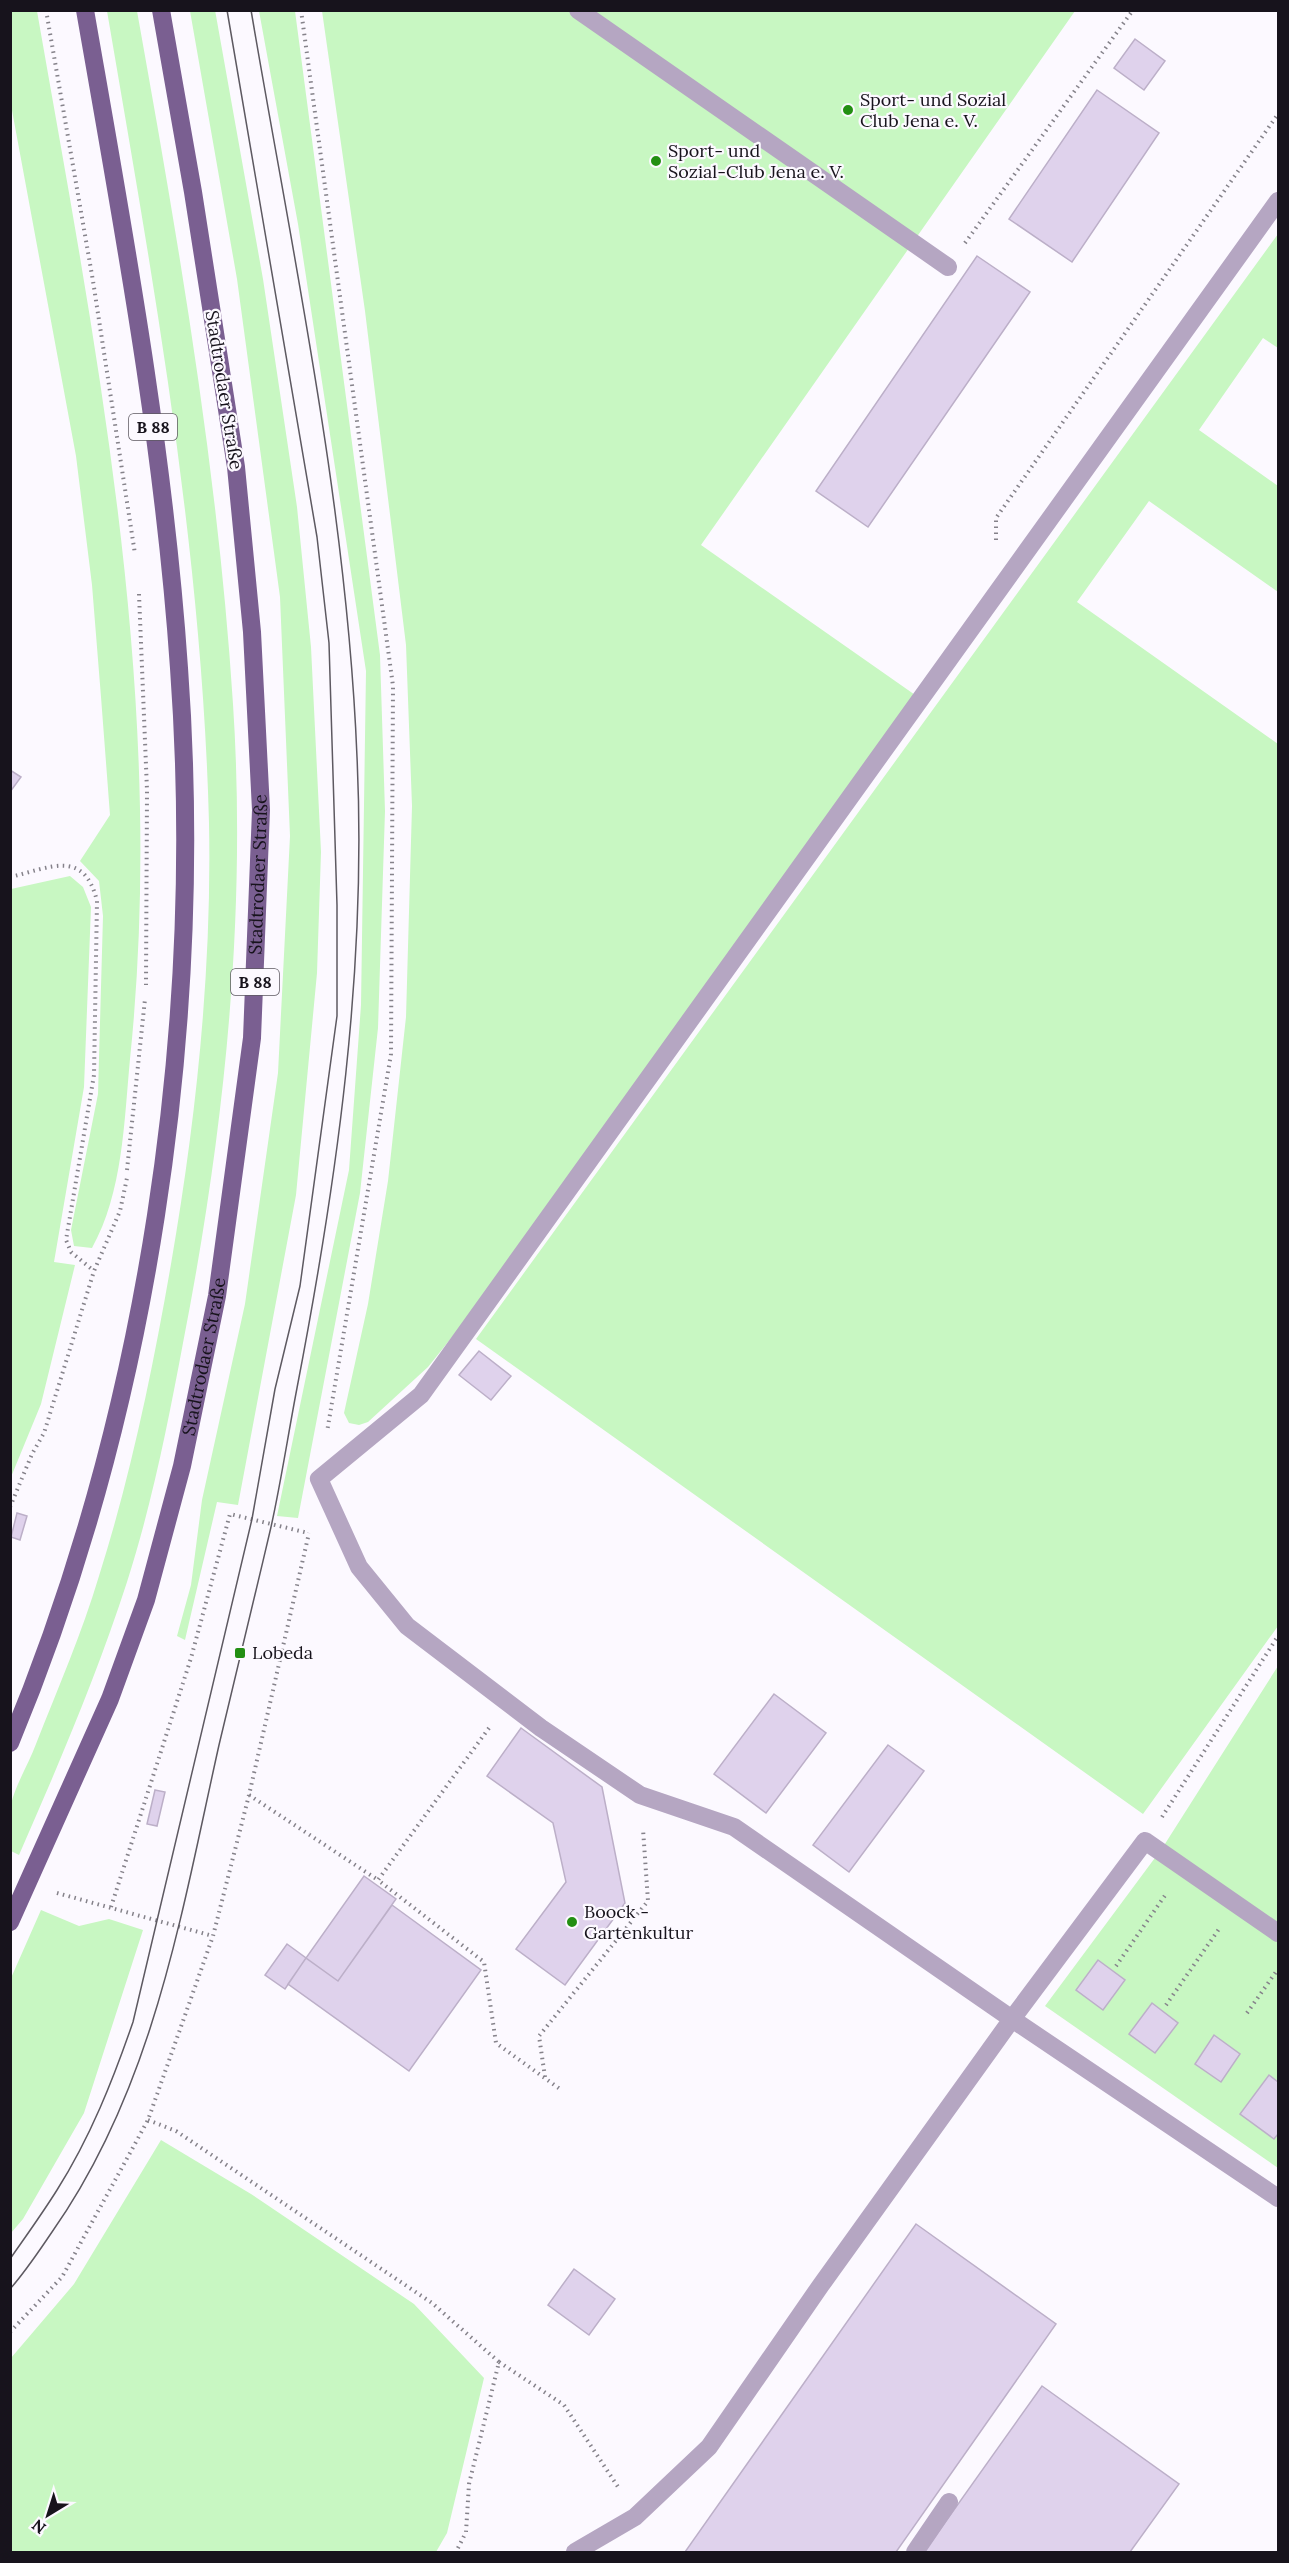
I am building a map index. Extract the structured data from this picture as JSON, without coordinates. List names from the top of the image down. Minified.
{"streets":{"main road":["Stadtrodaer Straße","B 88"]},"places":{"other":["Sport- und Sozial Club Jena e. V.","Sport- und Sozial-Club Jena e. V.","Boock - Gartenkultur"],"transit":["Lobeda"]},"north":"bottom left"}
